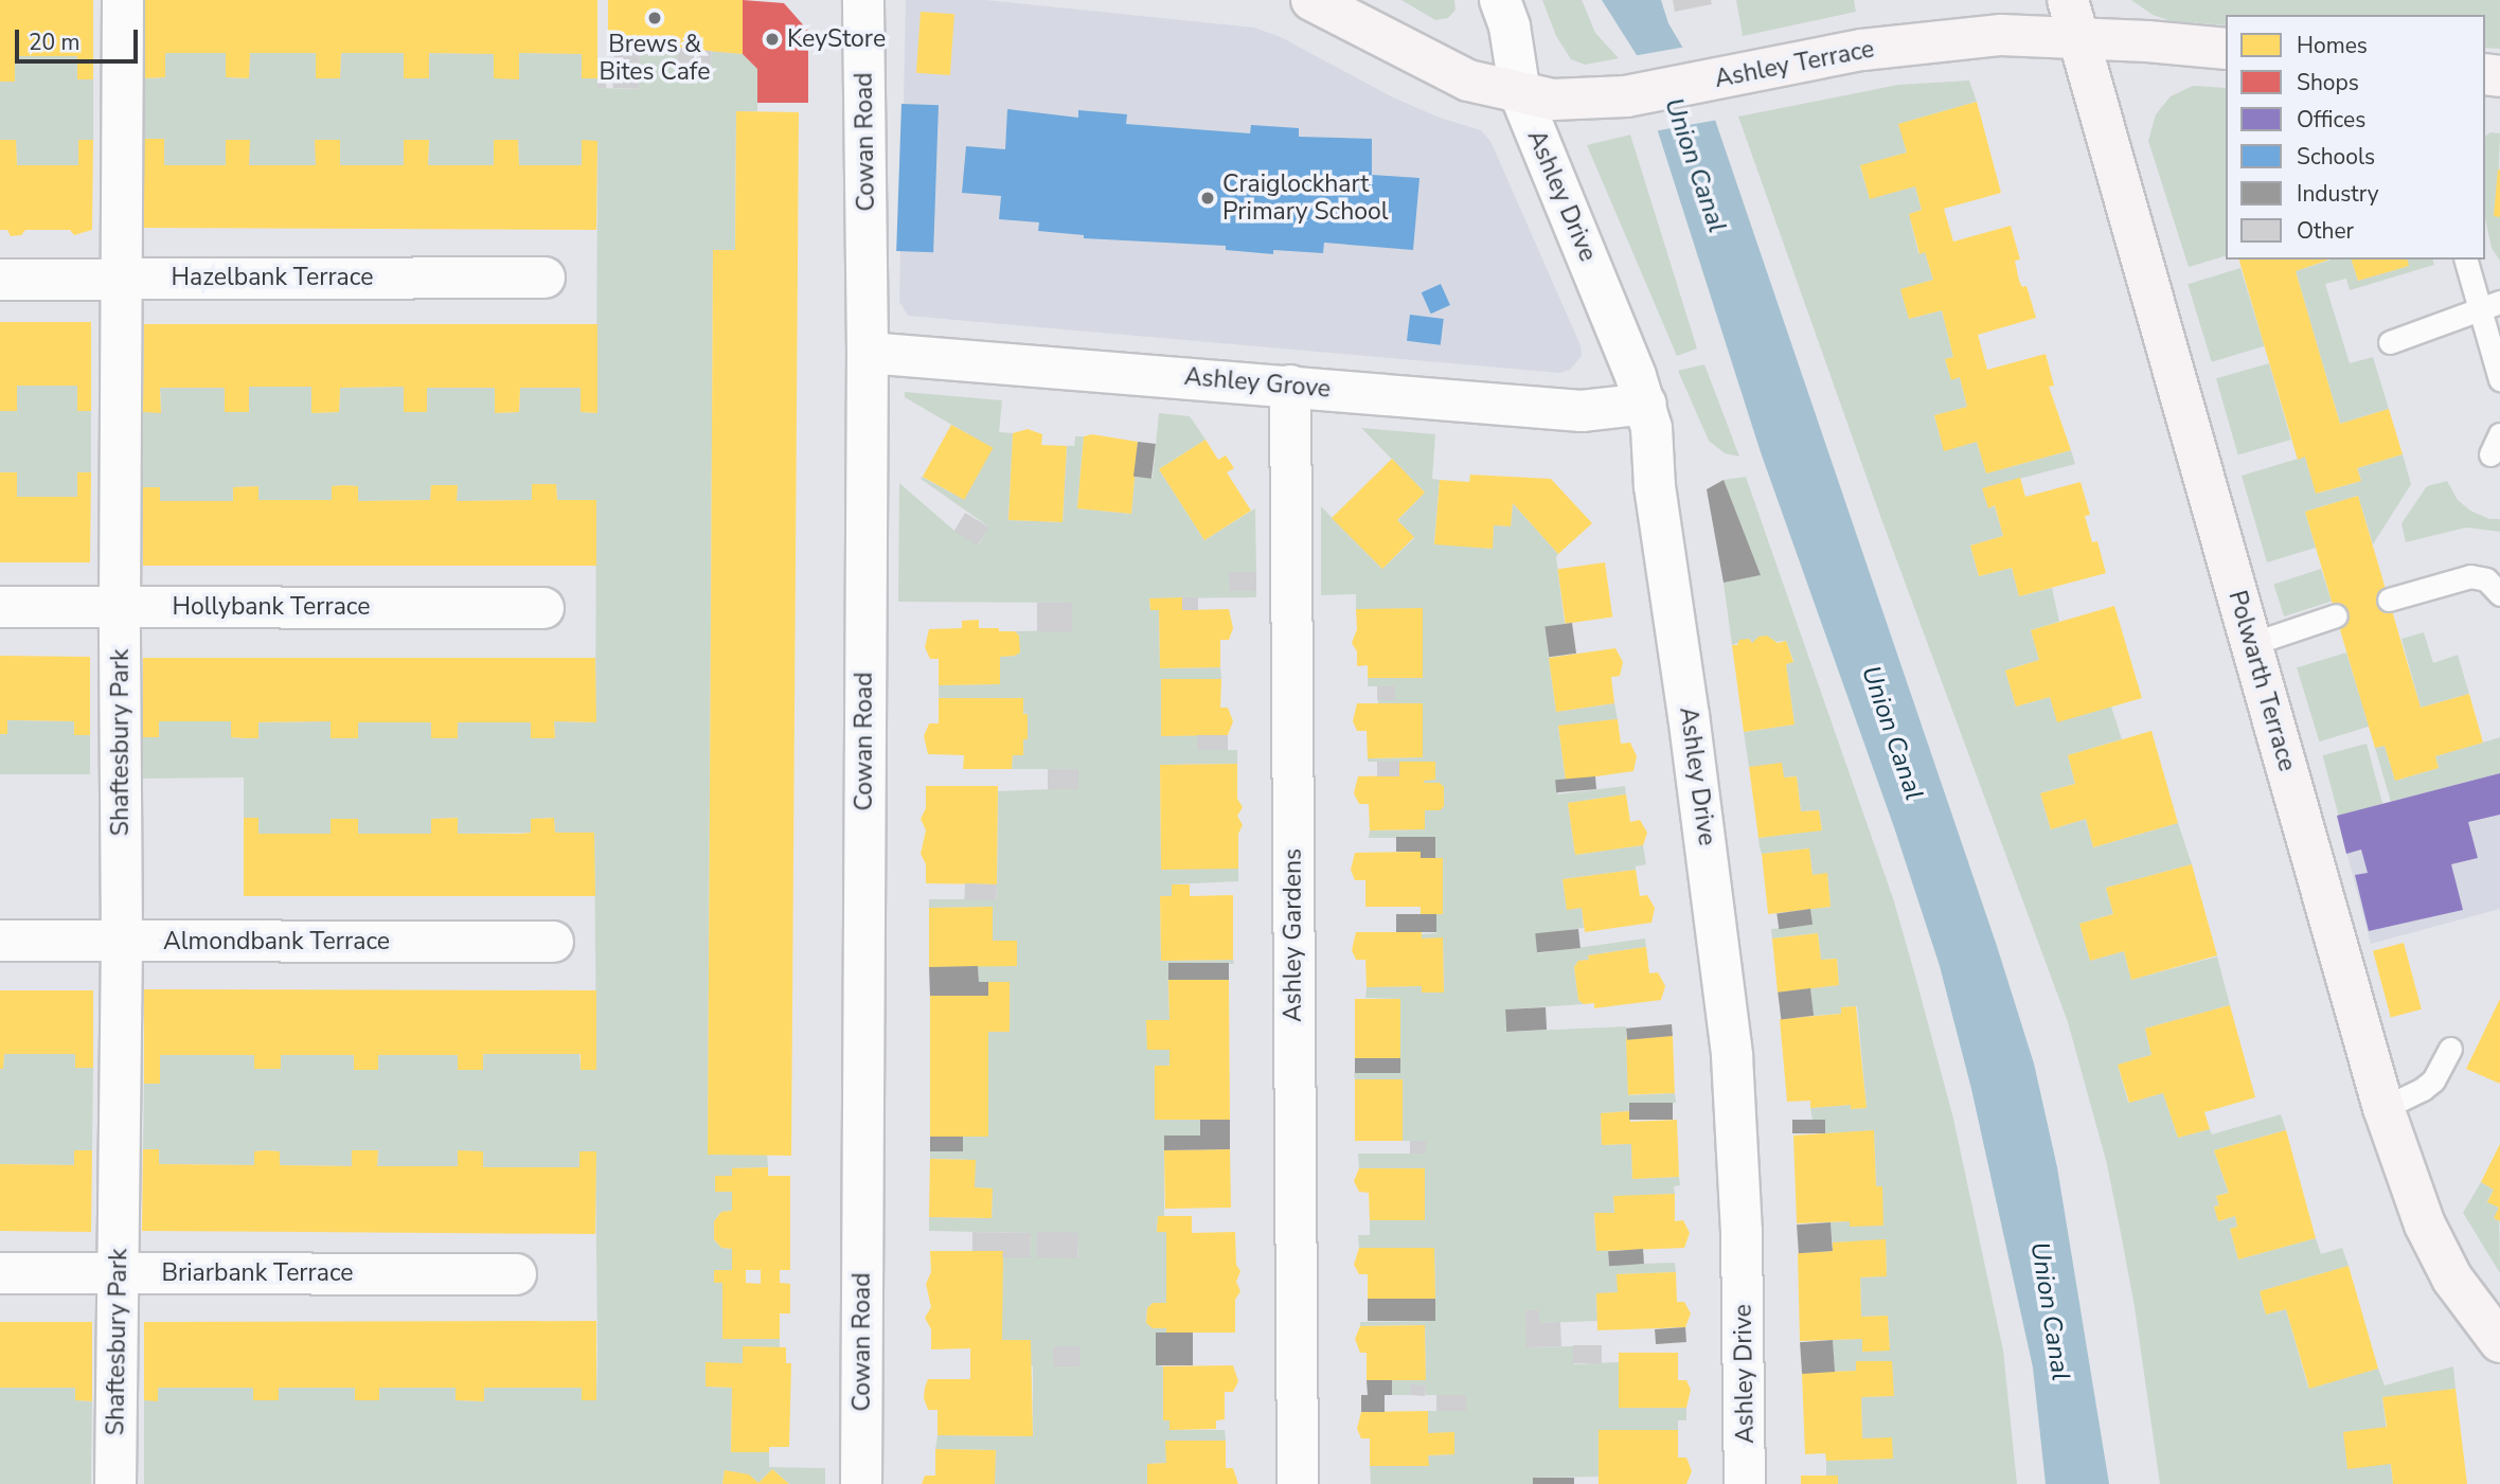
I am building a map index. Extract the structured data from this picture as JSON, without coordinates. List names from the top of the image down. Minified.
{"streets":{"street":["Ashley Terrace","Cowan Road","Ashley Drive","Hazelbank Terrace","Ashley Grove","Hollybank Terrace","Polwarth Terrace","Shaftesbury Park","Ashley Gardens","Almondbank Terrace","Briarbank Terrace"]},"crossings":[["Ashley Terrace","Ashley Drive"],["Ashley Terrace","Polwarth Terrace"],["Cowan Road","Ashley Grove"],["Ashley Drive","Ashley Grove"],["Hazelbank Terrace","Shaftesbury Park"],["Ashley Grove","Ashley Gardens"],["Hollybank Terrace","Shaftesbury Park"],["Shaftesbury Park","Almondbank Terrace"],["Shaftesbury Park","Briarbank Terrace"]],"water":["Union Canal"],"places":["Brews & Bites Cafe","KeyStore","Craiglockhart Primary School"],"legend":["Homes","Shops","Offices","Schools","Industry","Other"],"scale_bar":"20 m"}
